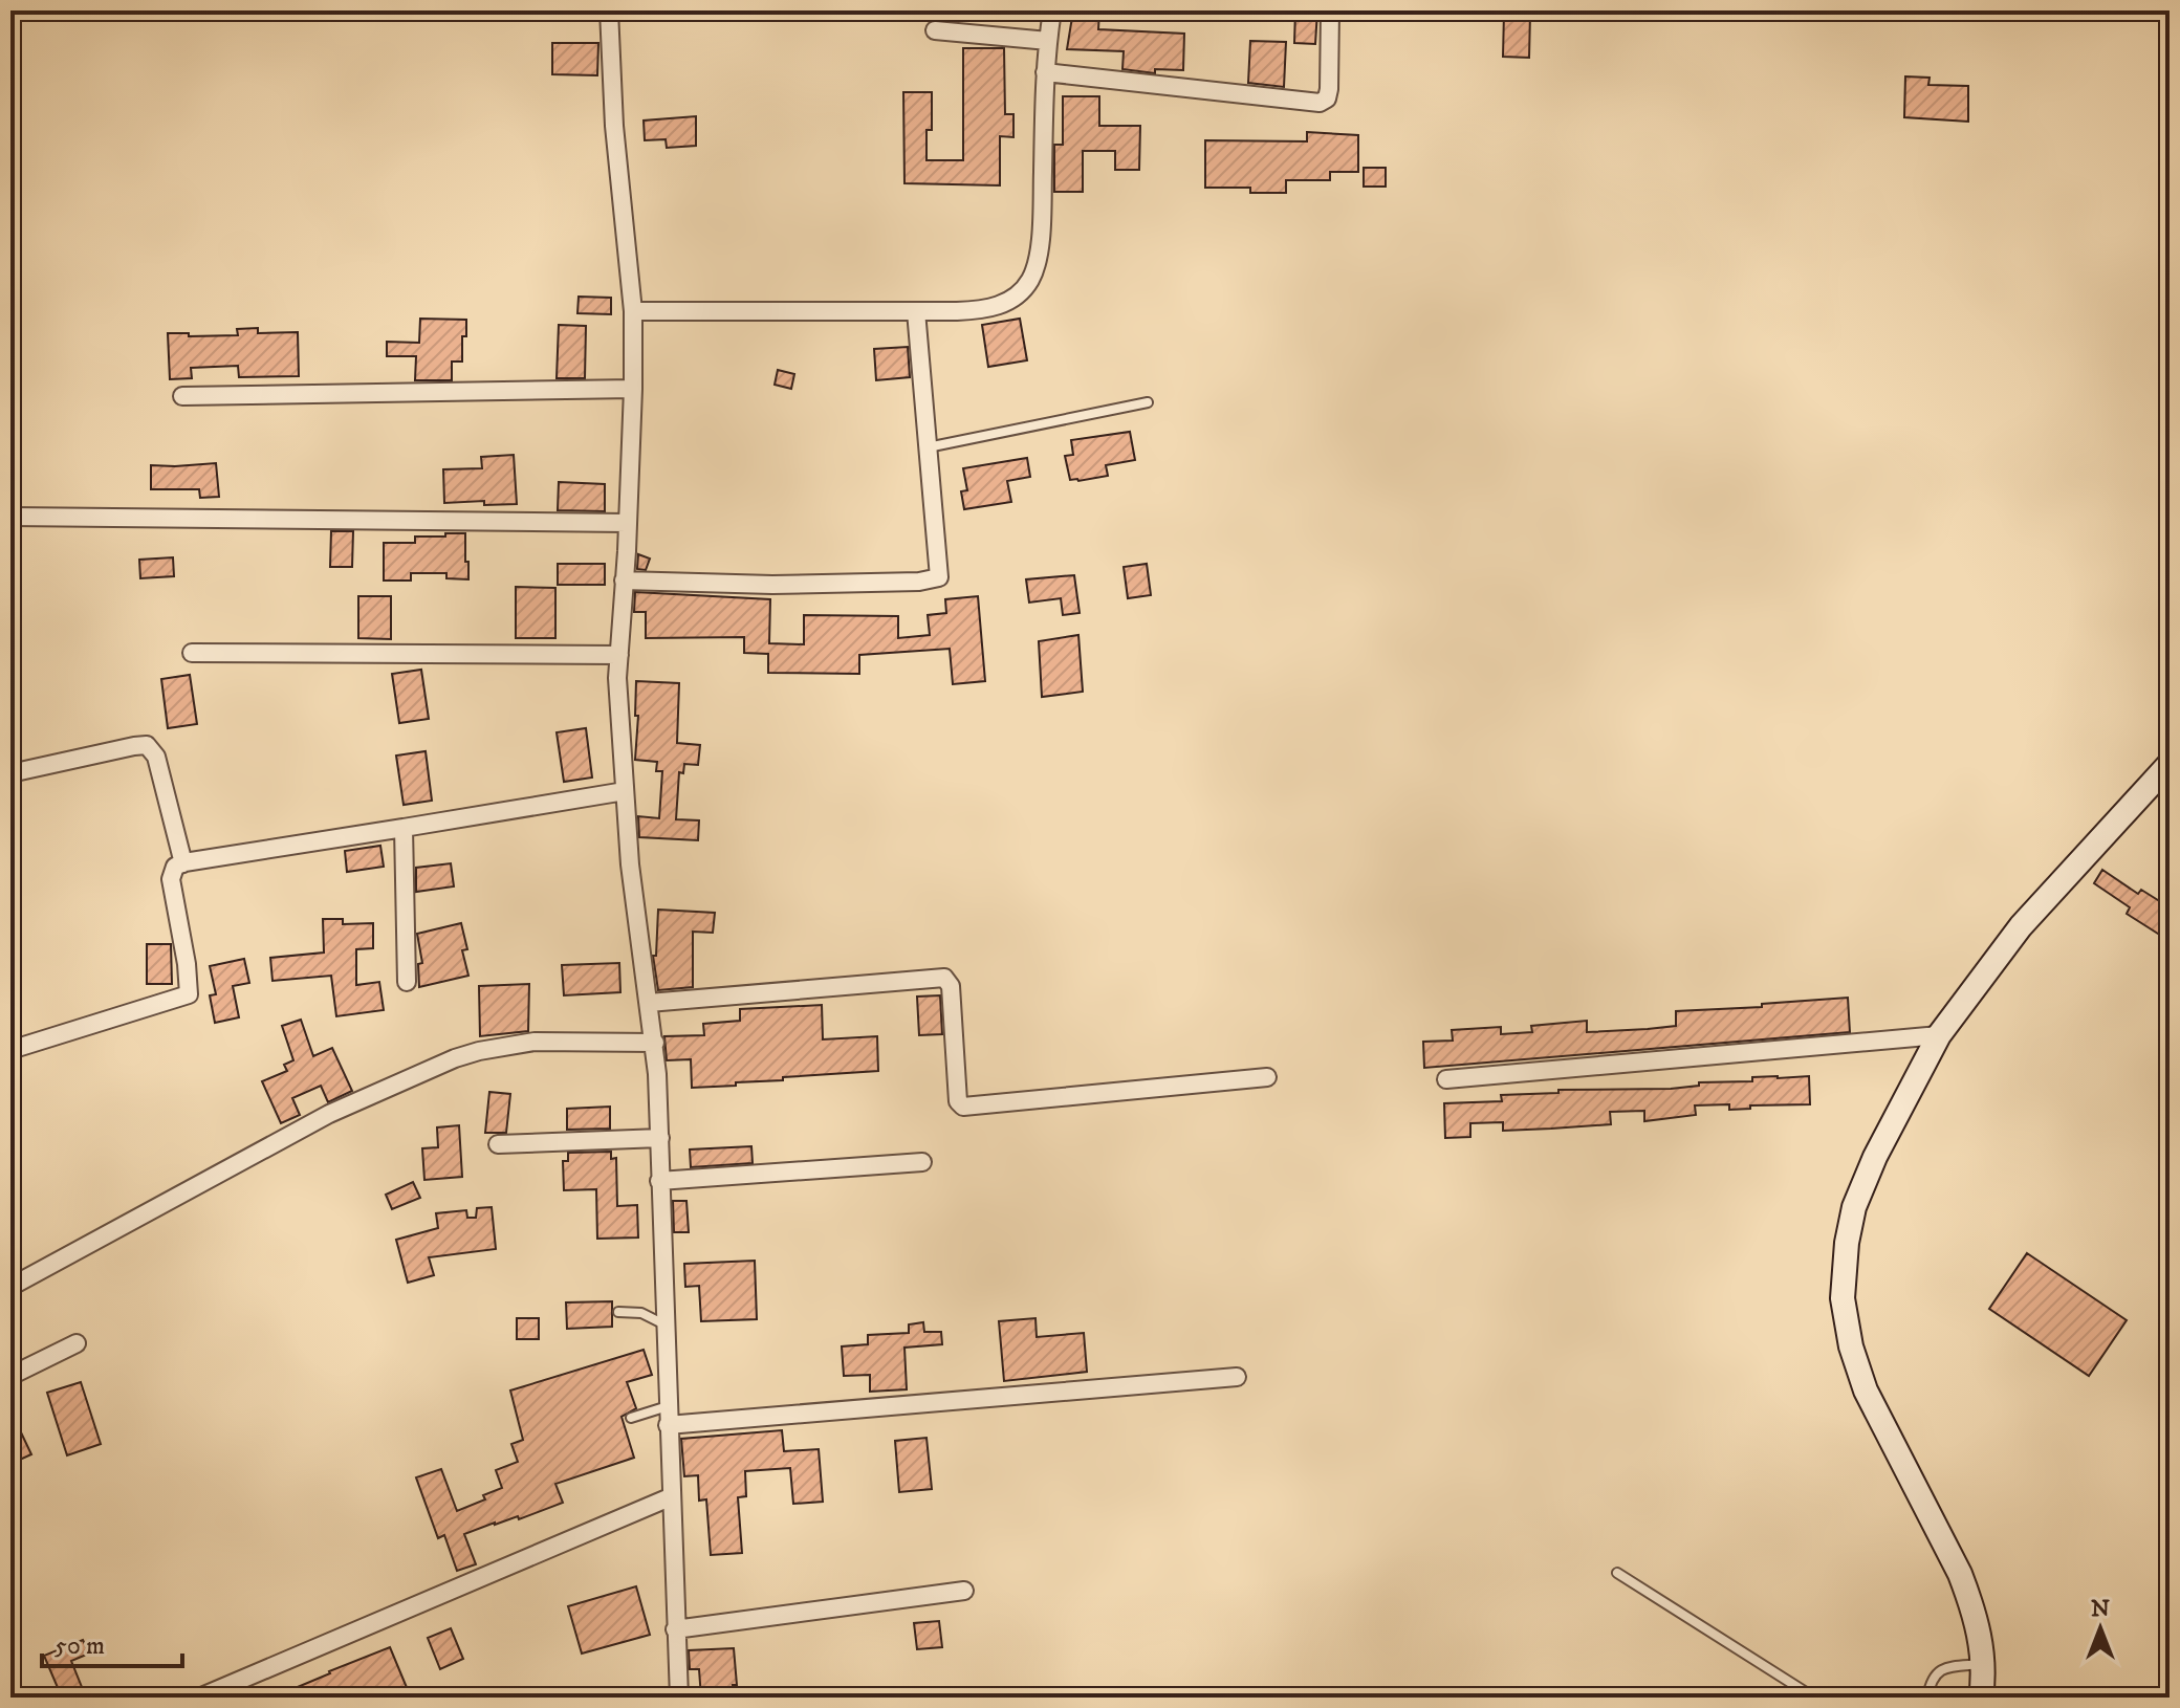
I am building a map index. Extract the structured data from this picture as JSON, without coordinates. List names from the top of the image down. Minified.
{"scale_bar":"50 m","north":"top"}
